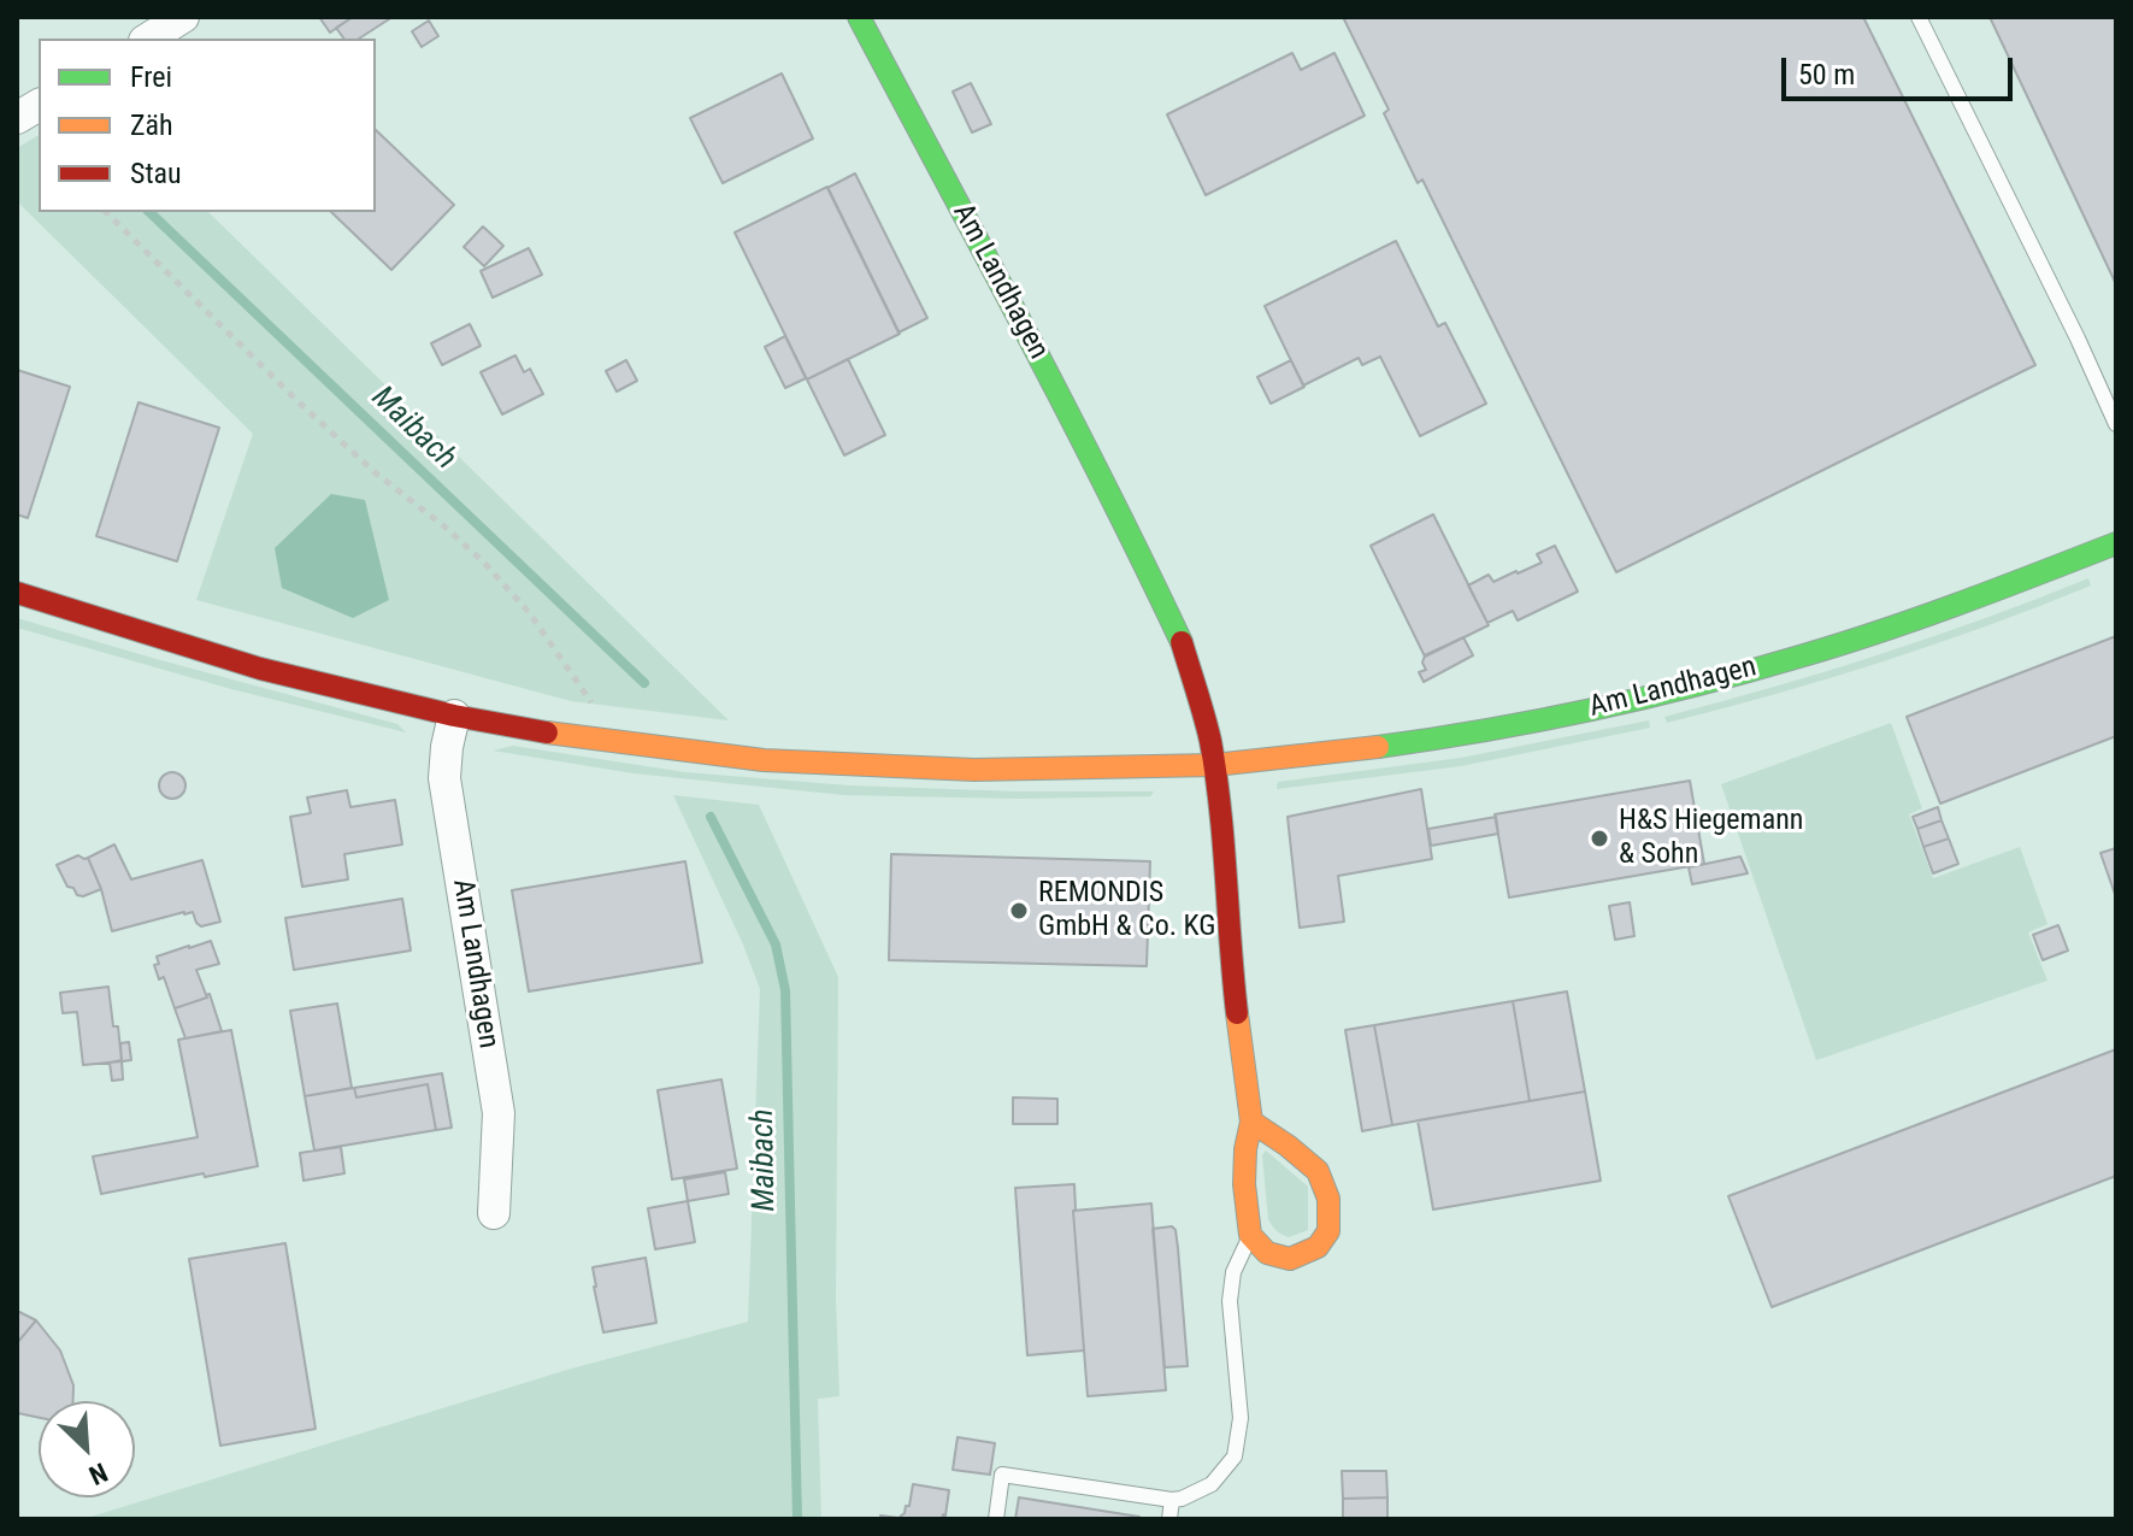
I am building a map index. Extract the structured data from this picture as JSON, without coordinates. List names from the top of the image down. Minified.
{"streets":{"street":["Am Landhagen"]},"water":["Maibach"],"places":["H&S Hiegemann & Sohn","REMONDIS GmbH & Co. KG"],"legend":["Frei","Zäh","Stau"],"scale_bar":"50 m","north":"bottom right"}
